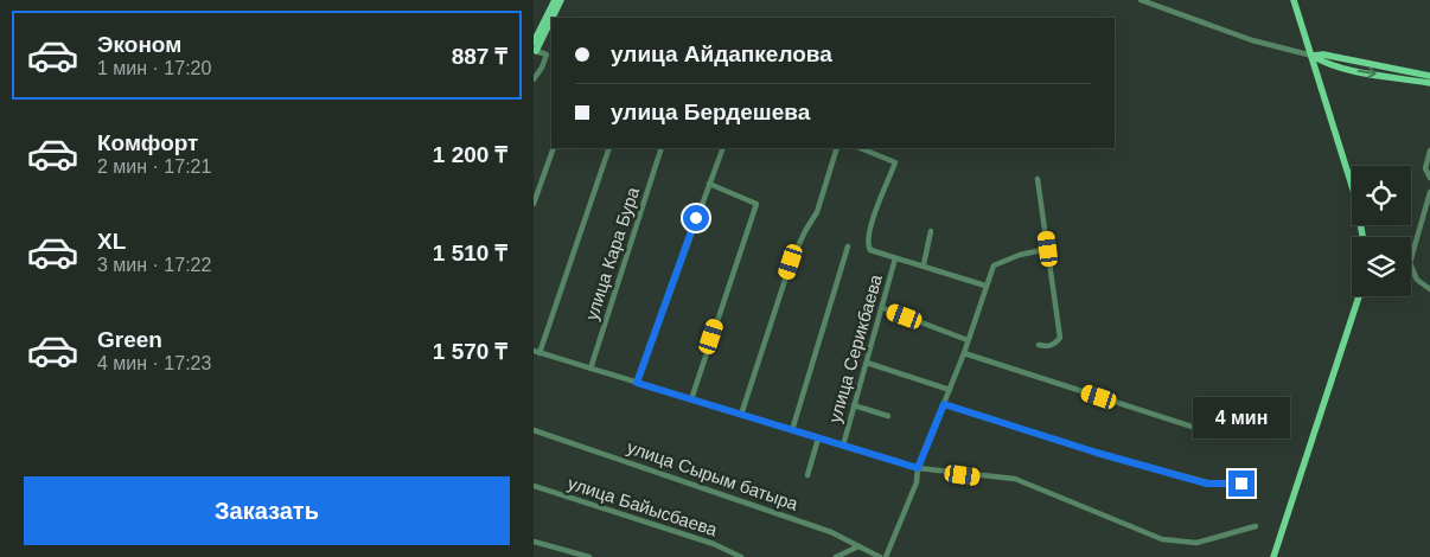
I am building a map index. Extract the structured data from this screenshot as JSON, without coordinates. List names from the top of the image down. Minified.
{"streets":{"street":["улица Кара Бура","улица Серикбаева","улица Сырым батыра","улица Байысбаева"]},"page":{"list":[{"name":"Эконом","note":"1 мин · 17:20","value":"887 ₸"},{"name":"Комфорт","note":"2 мин · 17:21","value":"1 200 ₸"},{"name":"XL","note":"3 мин · 17:22","value":"1 510 ₸"},{"name":"Green","note":"4 мин · 17:23","value":"1 570 ₸"}],"banner":["улица Айдапкелова","улица Бердешева"],"bubble":"4 мин","buttons":"Заказать"}}
